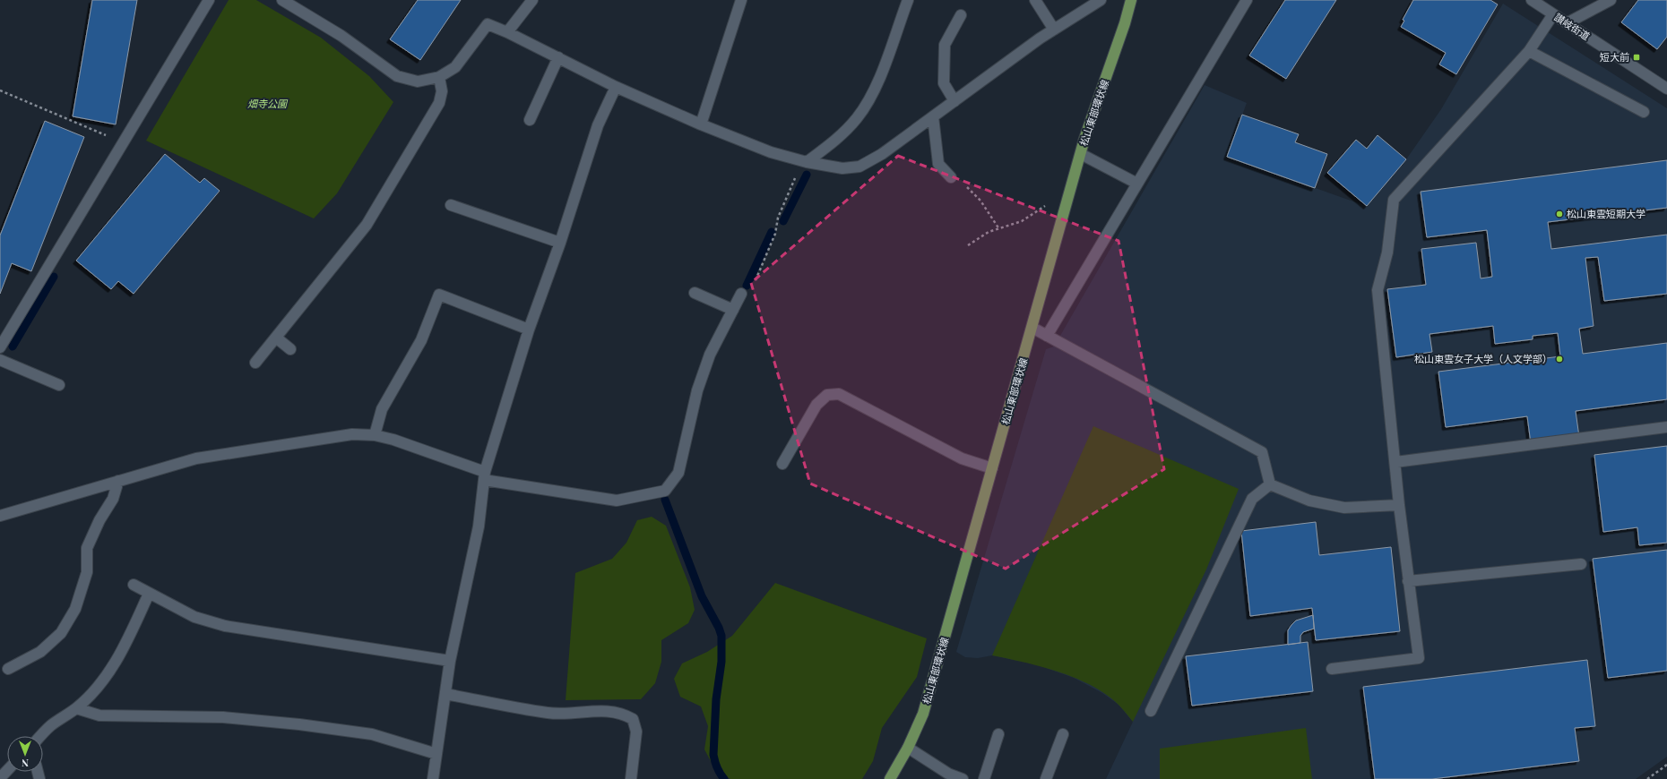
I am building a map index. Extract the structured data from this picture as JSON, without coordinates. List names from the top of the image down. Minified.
{"streets":{"main road":["松山東部環状線"],"street":["讃岐街道"]},"parks":["畑寺公園"],"places":{"transit":["短大前"],"other":["松山東雲短期大学","松山東雲女子大学（人文学部）"]},"north":"bottom"}
